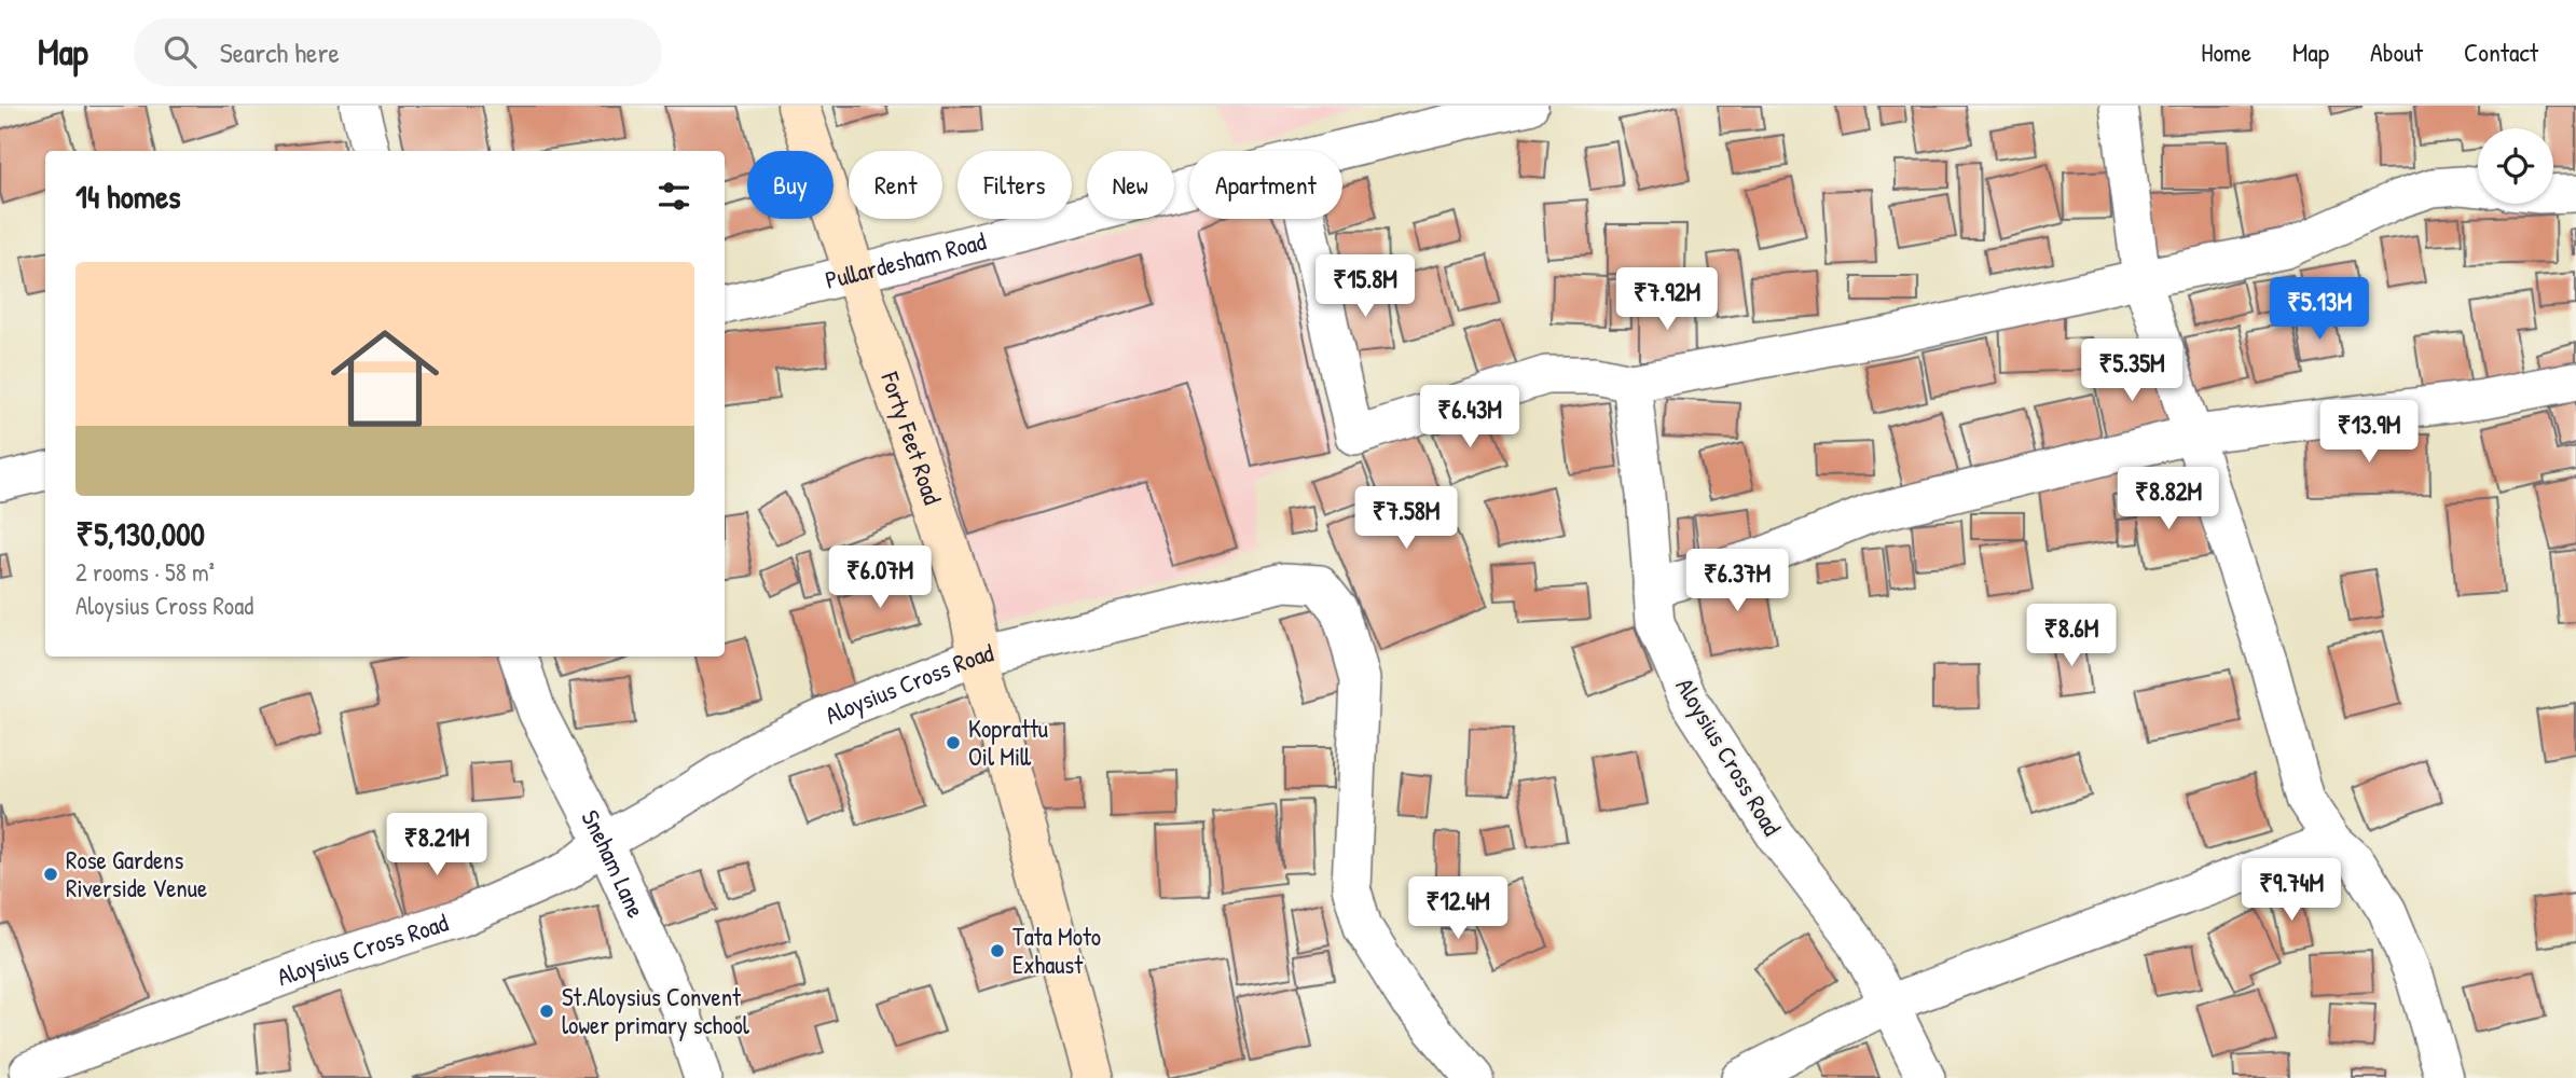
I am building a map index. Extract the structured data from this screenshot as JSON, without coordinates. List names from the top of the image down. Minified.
{"streets":{"main road":["Forty Feet Road"],"street":["Pullardesham Road","Aloysius Cross Road","Sneham Lane"]},"crossings":[["Pullardesham Road","Forty Feet Road"],["Forty Feet Road","Aloysius Cross Road"],["Aloysius Cross Road","Sneham Lane"]],"places":["Koprattu Oil Mill","Rose Gardens Riverside Venue","Tata Moto Exhaust","St.Aloysius Convent lower primary school"],"page":{"header":"Map","search":"Search here","nav":["Home","Map","About","Contact"],"chip":["Buy","Rent","Filters","New","Apartment"],"heading":"14 homes","list":[{"name":"₹5,130,000","note":"2 rooms · 58 m² · Aloysius Cross Road"}],"price":["₹15.8M","₹7.92M","₹5.13M","₹5.35M","₹6.43M","₹13.9M","₹8.82M","₹7.58M","₹6.07M","₹6.37M","₹8.6M","₹8.21M","₹9.74M","₹12.4M"]}}
